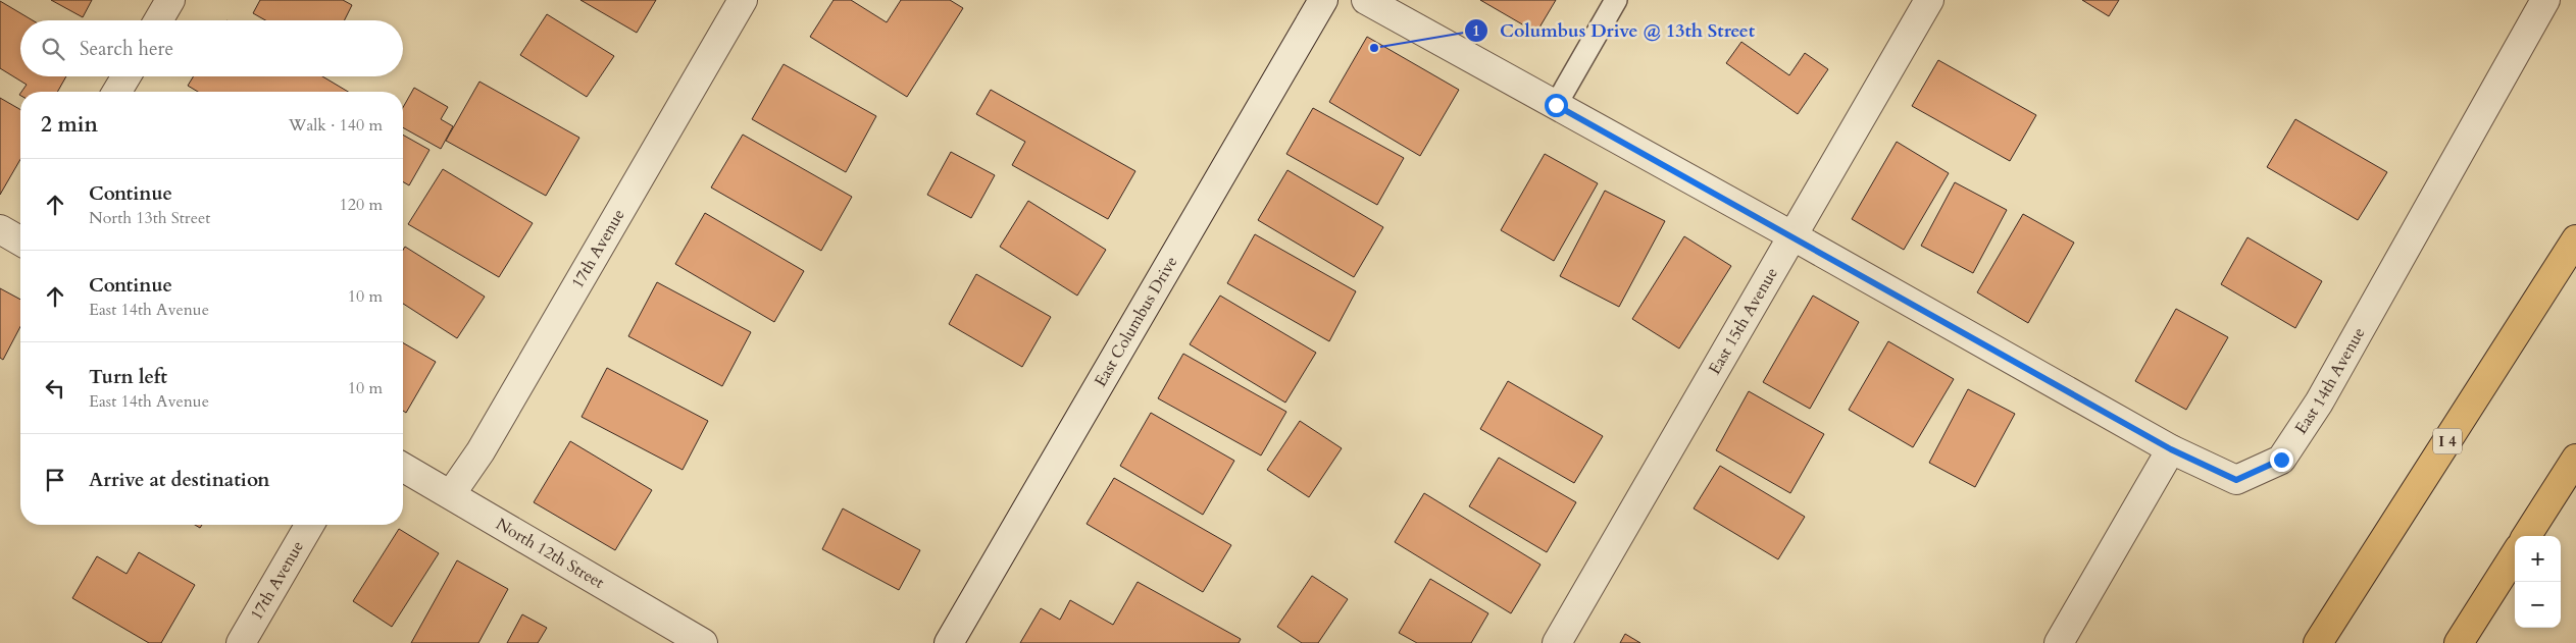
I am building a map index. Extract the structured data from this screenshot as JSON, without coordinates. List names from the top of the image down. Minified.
{"streets":{"highway":["I 4"],"street":["17th Avenue","East Columbus Drive","East 15th Avenue","East 14th Avenue","North 12th Street"]},"crossings":[["17th Avenue","North 12th Street"],["East 15th Avenue","East 14th Avenue"]],"places":["Columbus Drive @ 13th Street"],"page":{"search":"Search here","heading":["2 min","Walk · 140 m"],"list":[["Continue","North 13th Street","120 m"],["Continue","East 14th Avenue","10 m"],["Turn left","East 14th Avenue","10 m"],"Arrive at destination"],"map_buttons":["+","−"]}}
